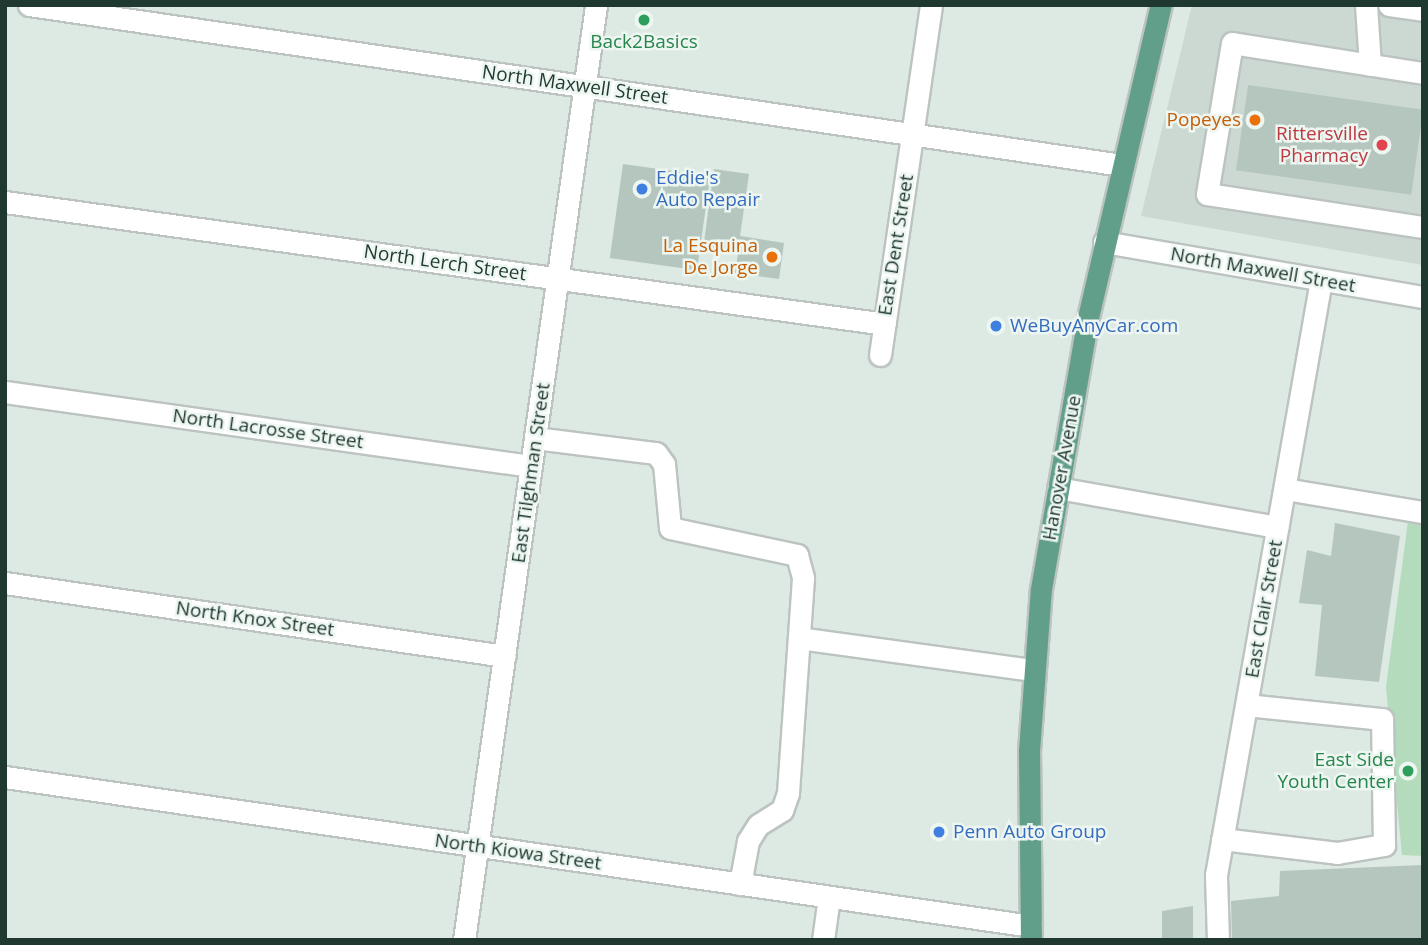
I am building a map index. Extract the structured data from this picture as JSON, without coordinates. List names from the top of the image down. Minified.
{"streets":{"main road":["Hanover Avenue"],"street":["North Maxwell Street","East Dent Street","North Lerch Street","North Lacrosse Street","East Tilghman Street","East Clair Street","North Knox Street","North Kiowa Street"]},"crossings":[["North Maxwell Street","East Dent Street"],["North Maxwell Street","Hanover Avenue"],["North Maxwell Street","East Tilghman Street"],["North Maxwell Street","East Clair Street"],["East Dent Street","North Lerch Street"],["North Lerch Street","East Tilghman Street"],["North Lacrosse Street","East Tilghman Street"],["Hanover Avenue","North Kiowa Street"],["East Tilghman Street","North Knox Street"],["East Tilghman Street","North Kiowa Street"]],"places":["Back2Basics","Popeyes","Rittersville Pharmacy","Eddie's Auto Repair","La Esquina De Jorge","WeBuyAnyCar.com","East Side Youth Center","Penn Auto Group"]}
